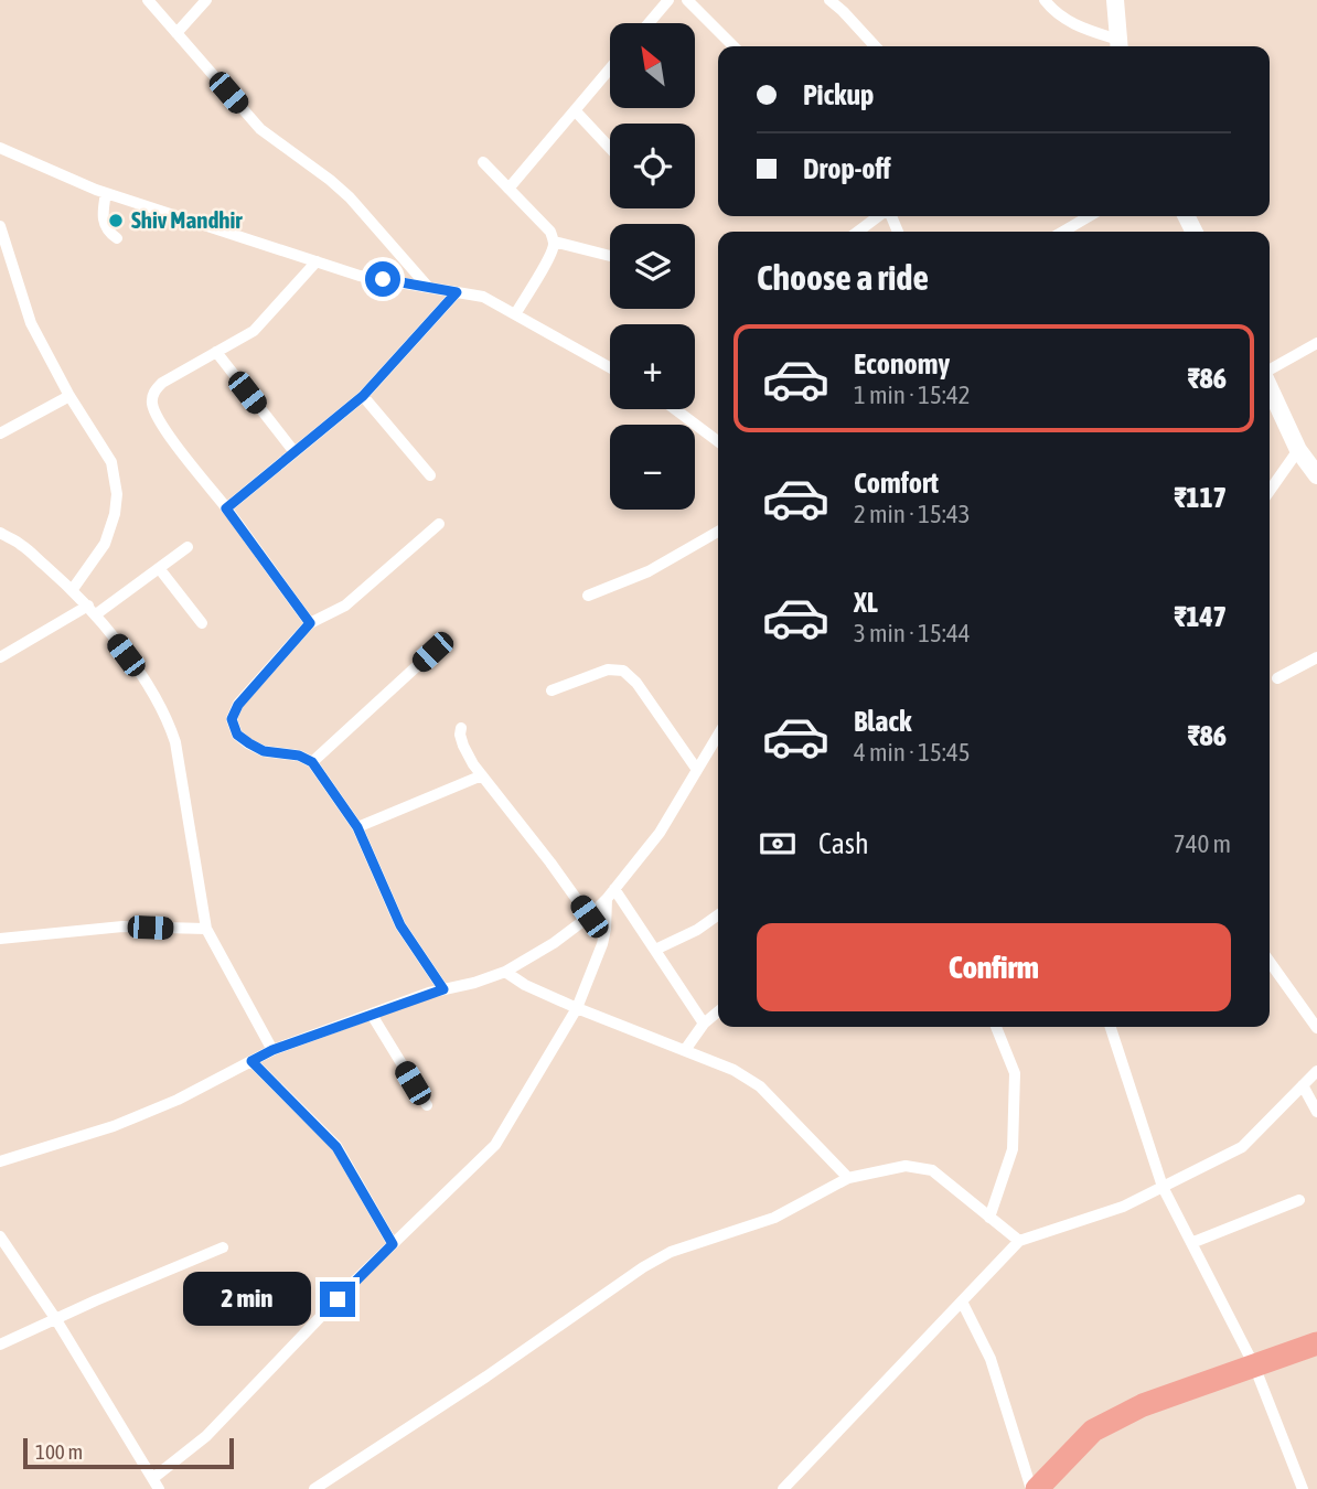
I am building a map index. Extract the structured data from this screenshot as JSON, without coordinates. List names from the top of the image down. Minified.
{"places":["Shiv Mandhir"],"scale_bar":"100 m","north":"top left","page":{"map_buttons":["+","−"],"banner":["Pickup","Drop-off"],"heading":"Choose a ride","list":[{"name":"Economy","note":"1 min · 15:42","value":"₹86"},{"name":"Comfort","note":"2 min · 15:43","value":"₹117"},{"name":"XL","note":"3 min · 15:44","value":"₹147"},{"name":"Black","note":"4 min · 15:45","value":"₹86"}],"pay":["Cash","740 m"],"buttons":"Confirm","bubble":"2 min","scale":"100 m"}}
